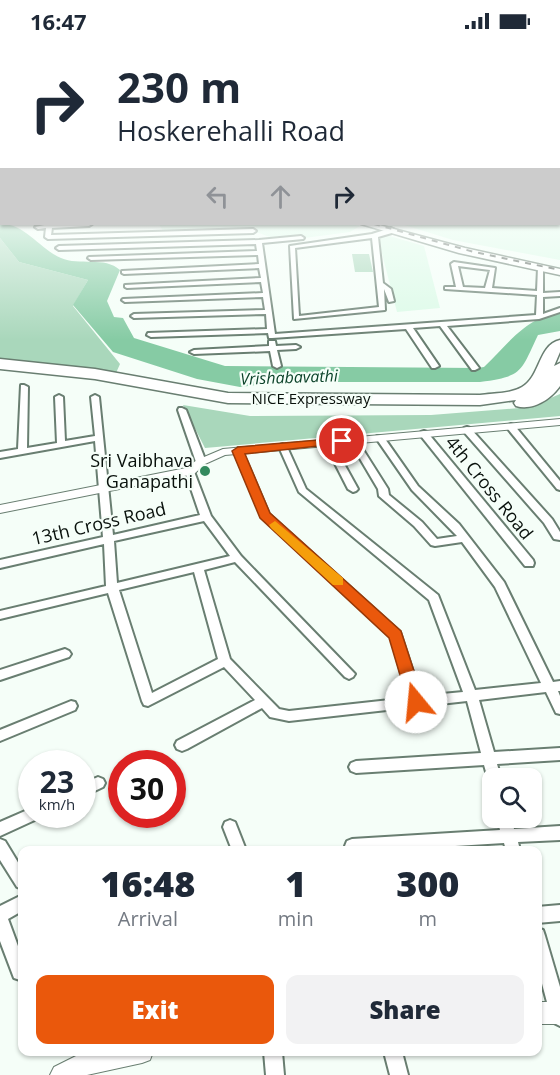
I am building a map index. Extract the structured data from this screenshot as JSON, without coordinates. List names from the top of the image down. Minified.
{"streets":{"highway":["NICE Expressway"],"street":["4th Cross Road","13th Cross Road"]},"water":["Vrishabavathi"],"places":["Sri Vaibhava Ganapathi"],"page":{"status":"16:47","turn":["230 m","Hoskerehalli Road"],"speed":"23 km/h","limit":"30","eta":["16:48","Arrival","1","min","300","m"],"buttons":["Exit","Share"]}}
